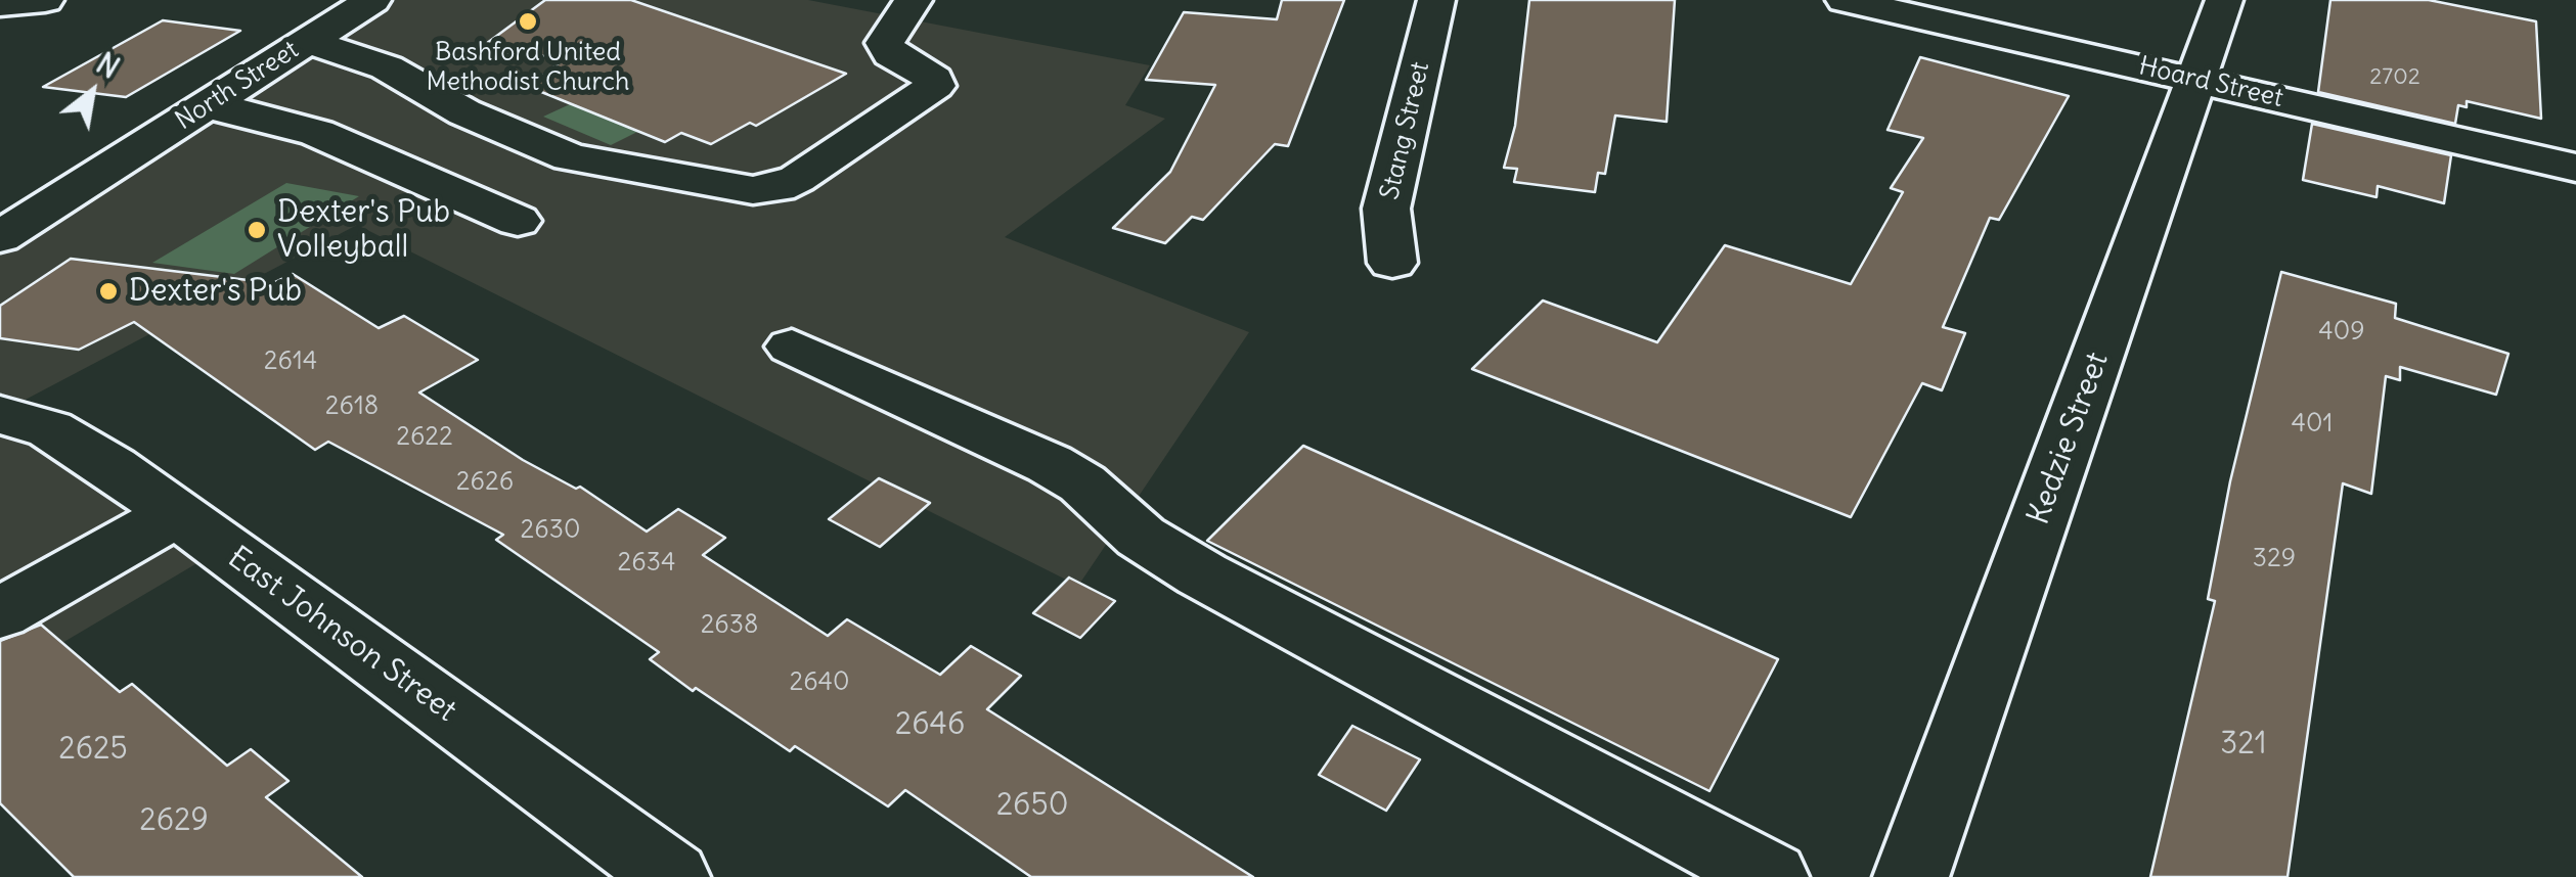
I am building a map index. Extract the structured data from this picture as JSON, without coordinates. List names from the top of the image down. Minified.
{"streets":{"street":["Hoard Street","North Street","Stang Street","Kedzie Street","East Johnson Street"]},"crossings":[["Hoard Street","Kedzie Street"]],"places":["Bashford United Methodist Church","Dexter's Pub Volleyball","Dexter's Pub"],"house_numbers":["2702","409","2614","2618","401","2622","2626","2630","329","2634","2638","2640","2646","321","2625","2650","2629"],"north":"top right"}
